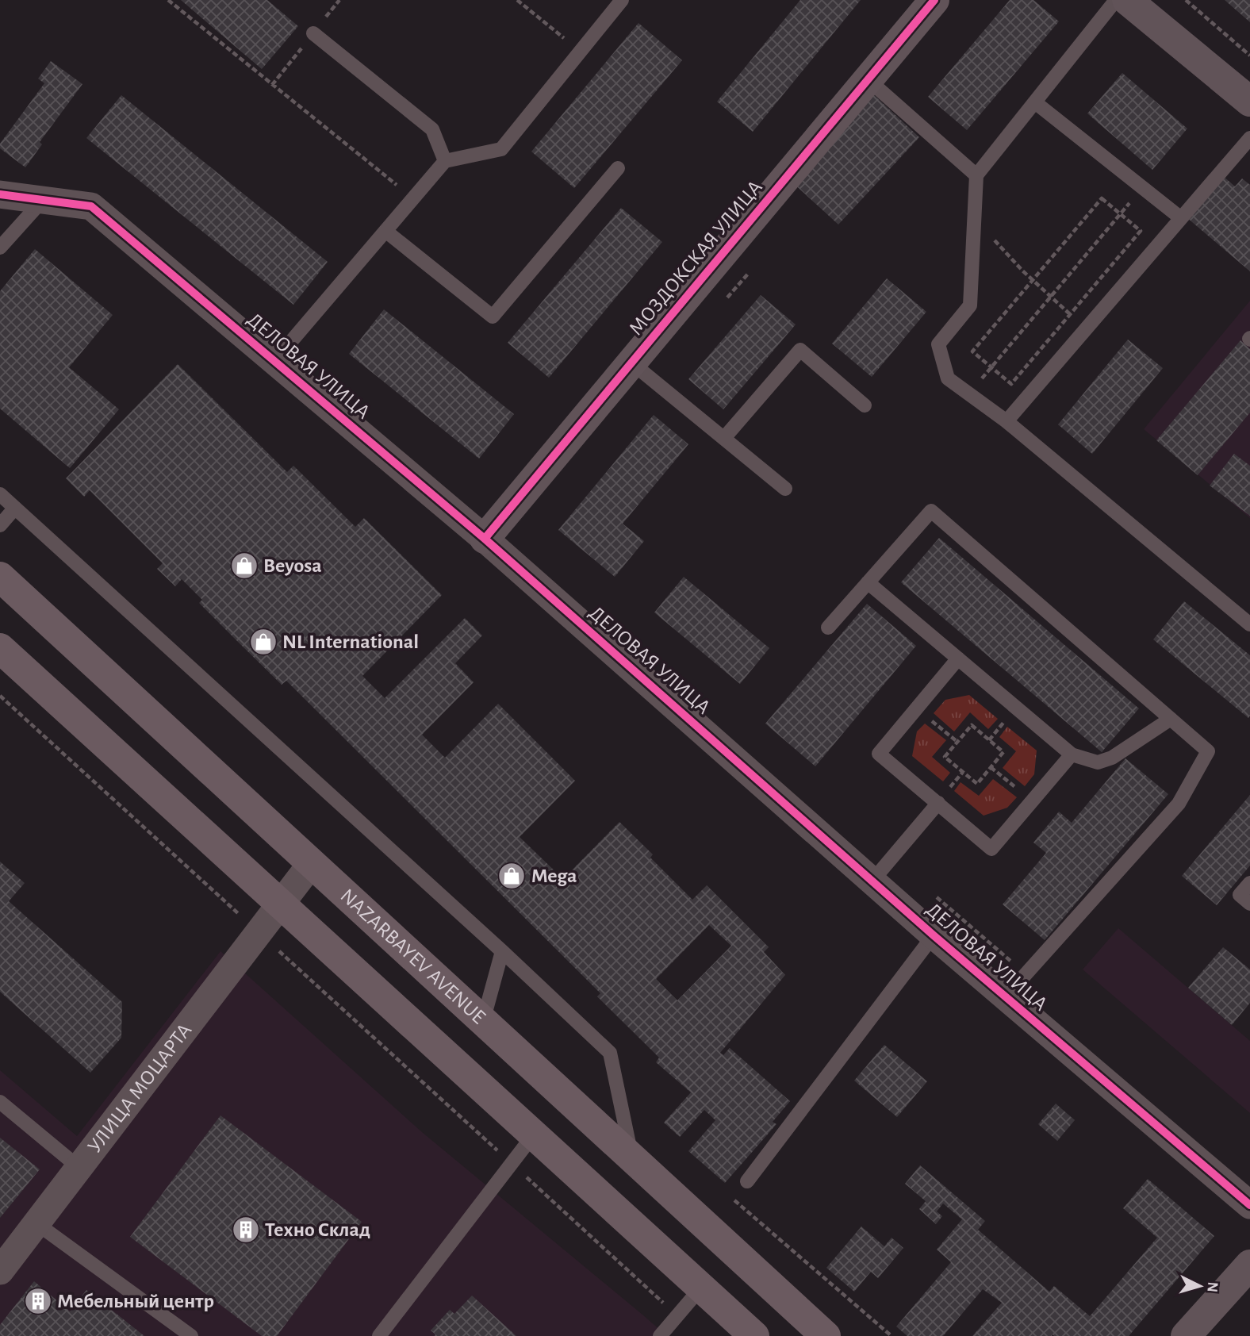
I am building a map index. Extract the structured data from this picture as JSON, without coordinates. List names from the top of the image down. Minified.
{"streets":{"main road":["NAZARBAYEV AVENUE"],"street":["МОЗДОКСКАЯ УЛИЦА","ДЕЛОВАЯ УЛИЦА","УЛИЦА МОЦАРТА"]},"crossings":[["МОЗДОКСКАЯ УЛИЦА","ДЕЛОВАЯ УЛИЦА"],["NAZARBAYEV AVENUE","УЛИЦА МОЦАРТА"]],"places":{"shop":["Beyosa","NL International","Mega"],"building":["Техно Склад","Мебельный центр"]},"north":"right"}
